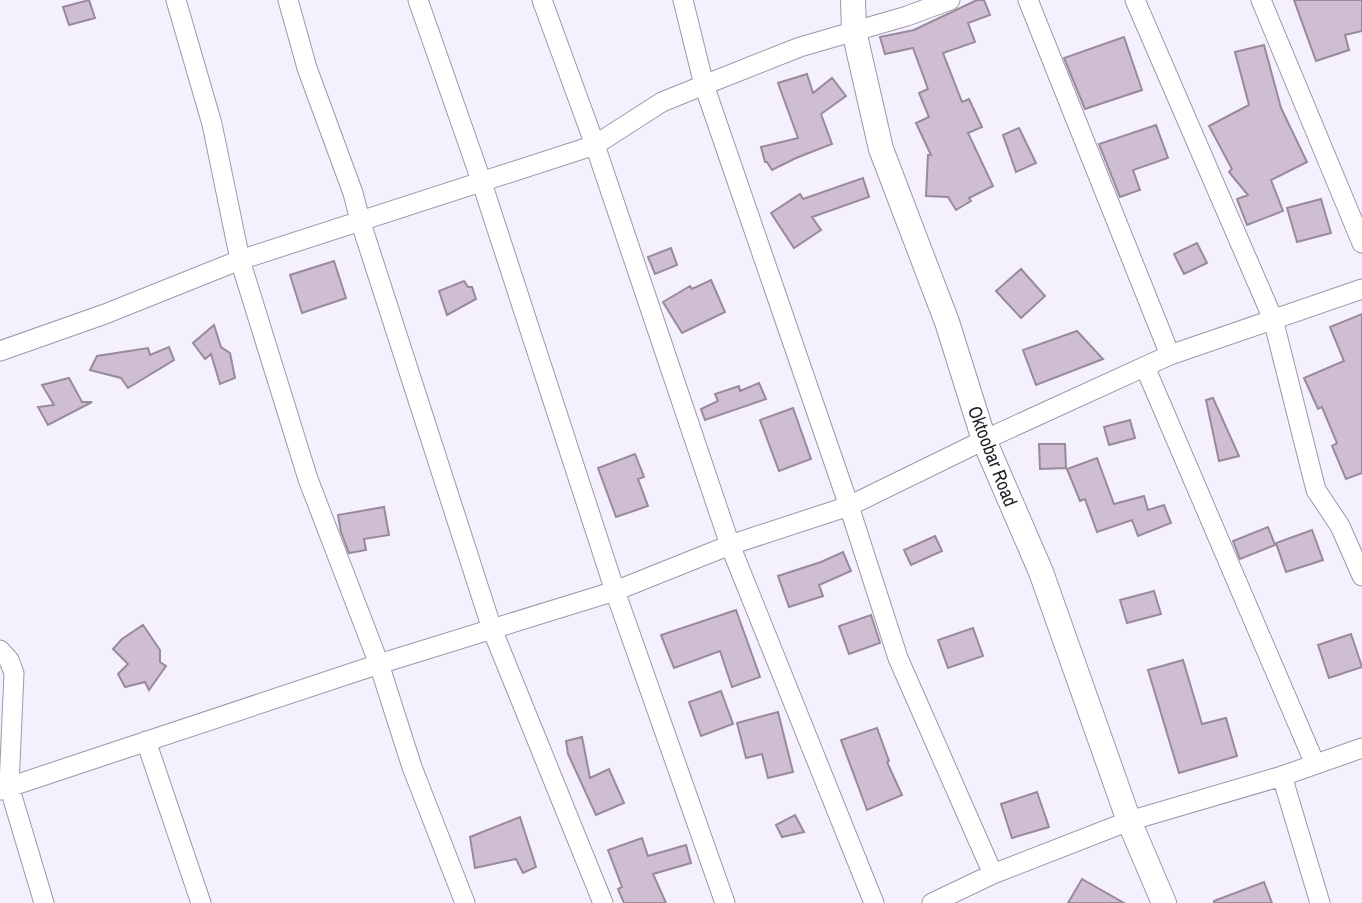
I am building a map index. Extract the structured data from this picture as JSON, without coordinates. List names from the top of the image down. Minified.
{"streets":{"street":["Oktoobar Road"]}}
